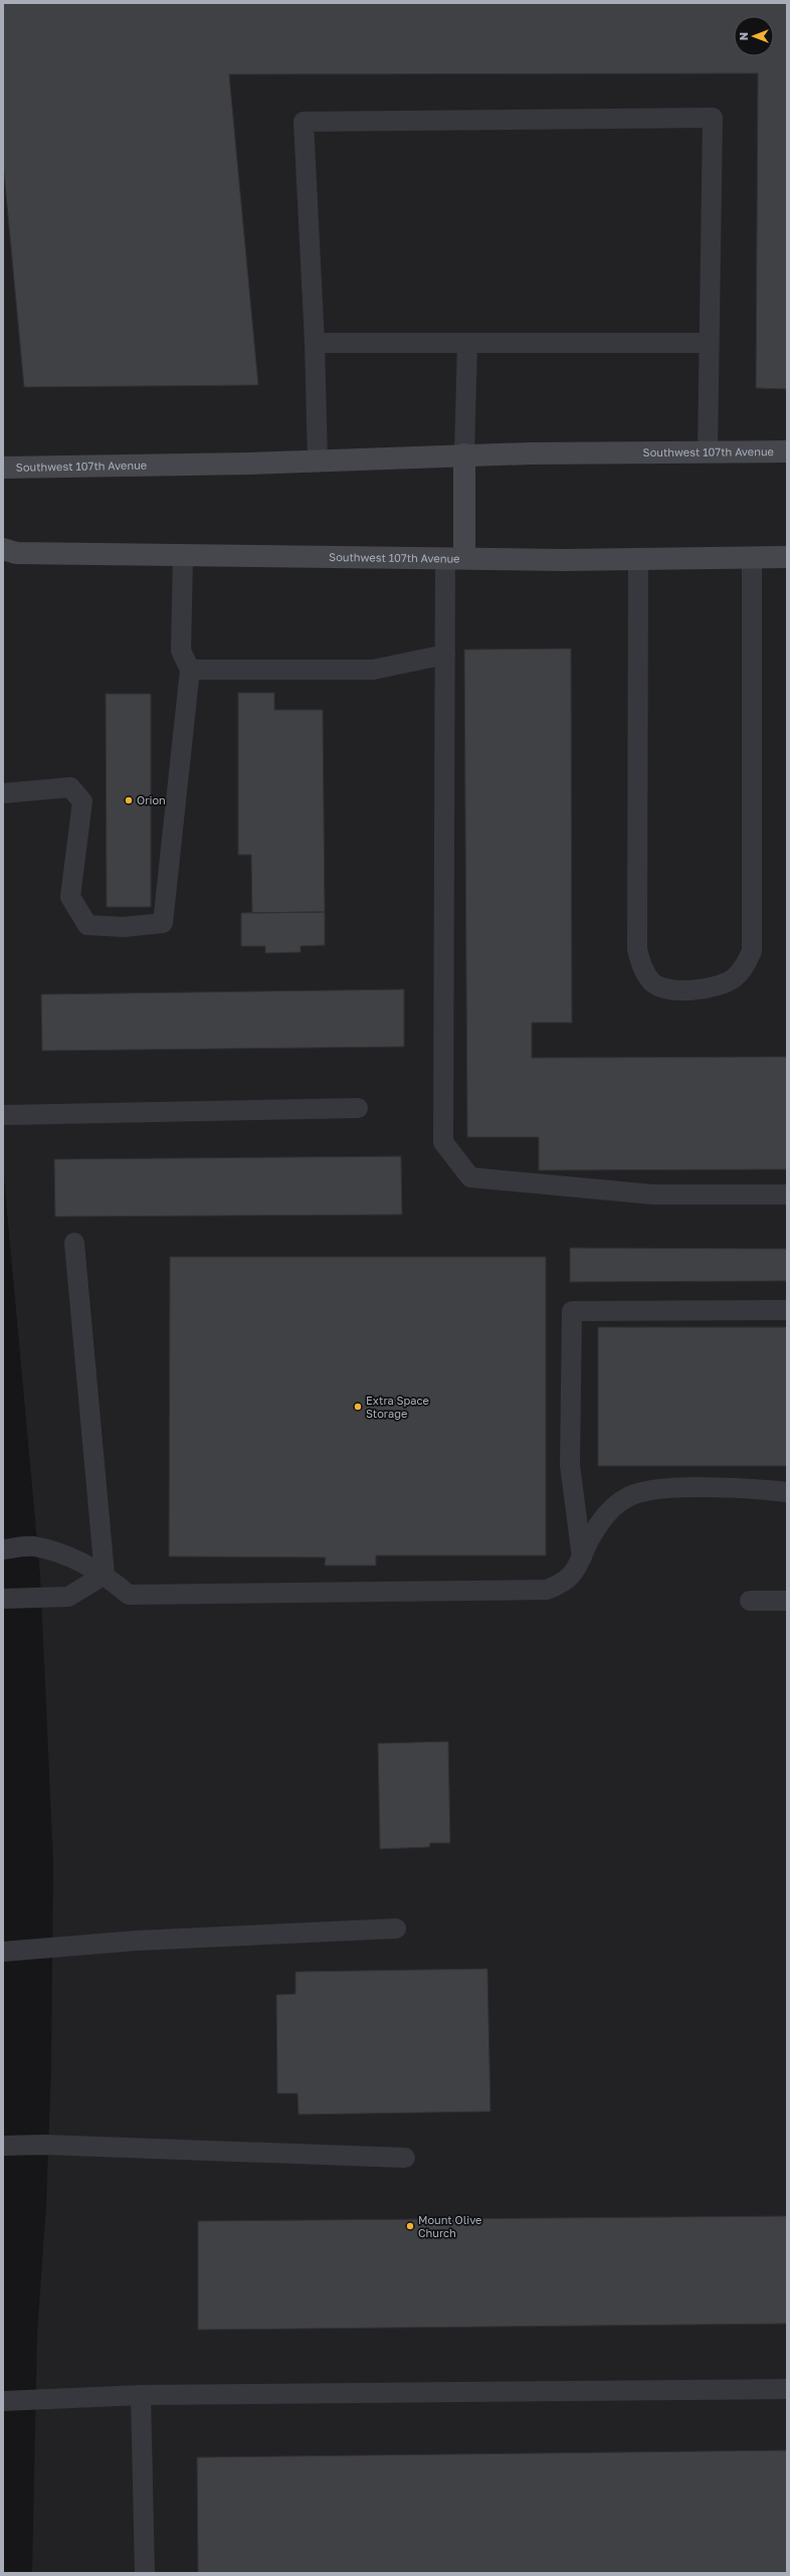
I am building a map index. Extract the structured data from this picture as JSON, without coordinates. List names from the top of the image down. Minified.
{"streets":{"street":["Southwest 107th Avenue"]},"places":["Orion","Extra Space Storage","Mount Olive Church"],"north":"left"}
